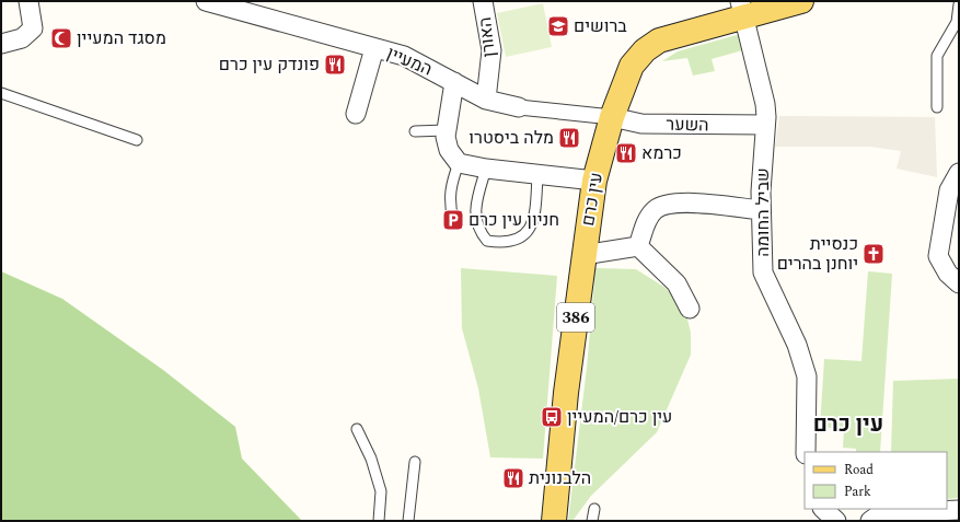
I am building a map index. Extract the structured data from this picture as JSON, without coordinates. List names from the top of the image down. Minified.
{"streets":{"main road":["עין כרם","386"],"street":["האורן","המעיין","השער","שביל החומה"]},"crossings":[["האורן","המעיין"],["המעיין","השער"],["המעיין","עין כרם"],["השער","עין כרם"],["השער","שביל החומה"],["עין כרם","שביל החומה"]],"districts":["עין כרם"],"places":{"school or university":["ברושים"],"mosque":["מסגד המעיין"],"restaurant":["פונדק עין כרם","מלה ביסטרו","כרמא","הלבנונית"],"parking":["חניון עין כרם"],"church":["כנסיית יוחנן בהרים"],"bus stop":["עין כרם/המעיין"]},"legend":["Road","Park"]}
